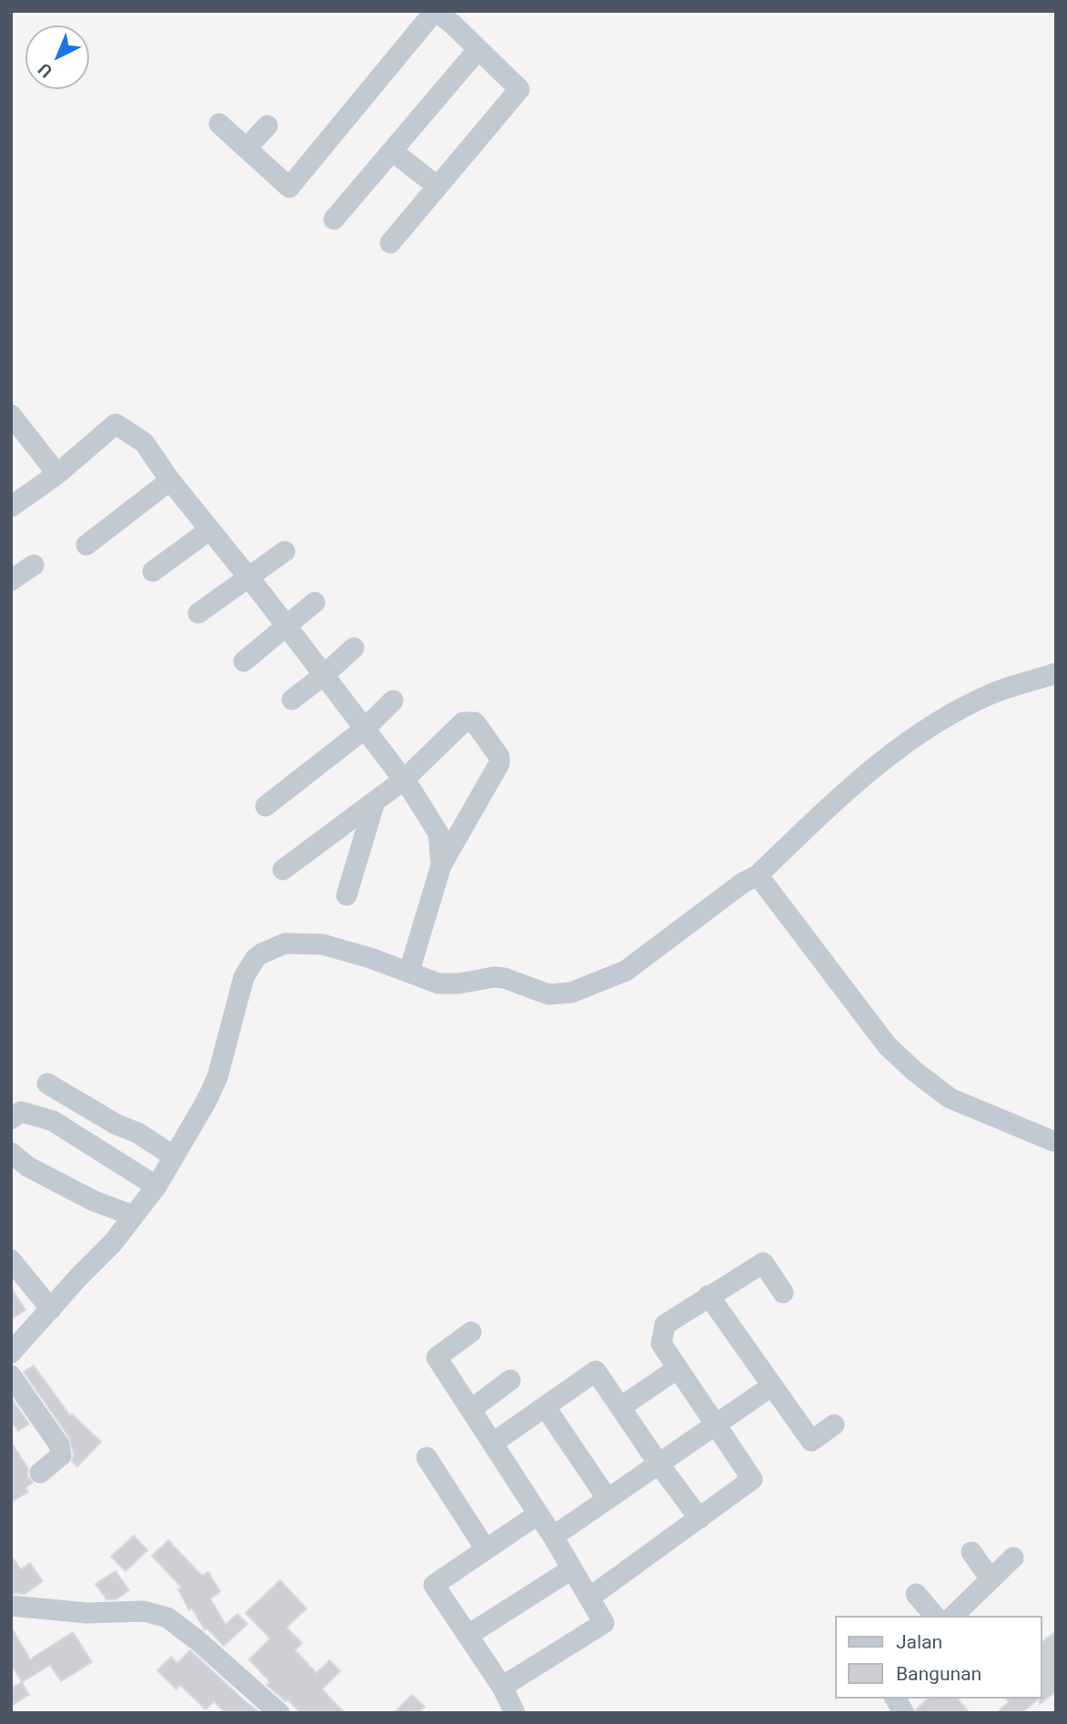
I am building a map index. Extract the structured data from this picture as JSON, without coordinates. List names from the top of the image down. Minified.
{"legend":["Jalan","Bangunan"],"north":"bottom left"}
